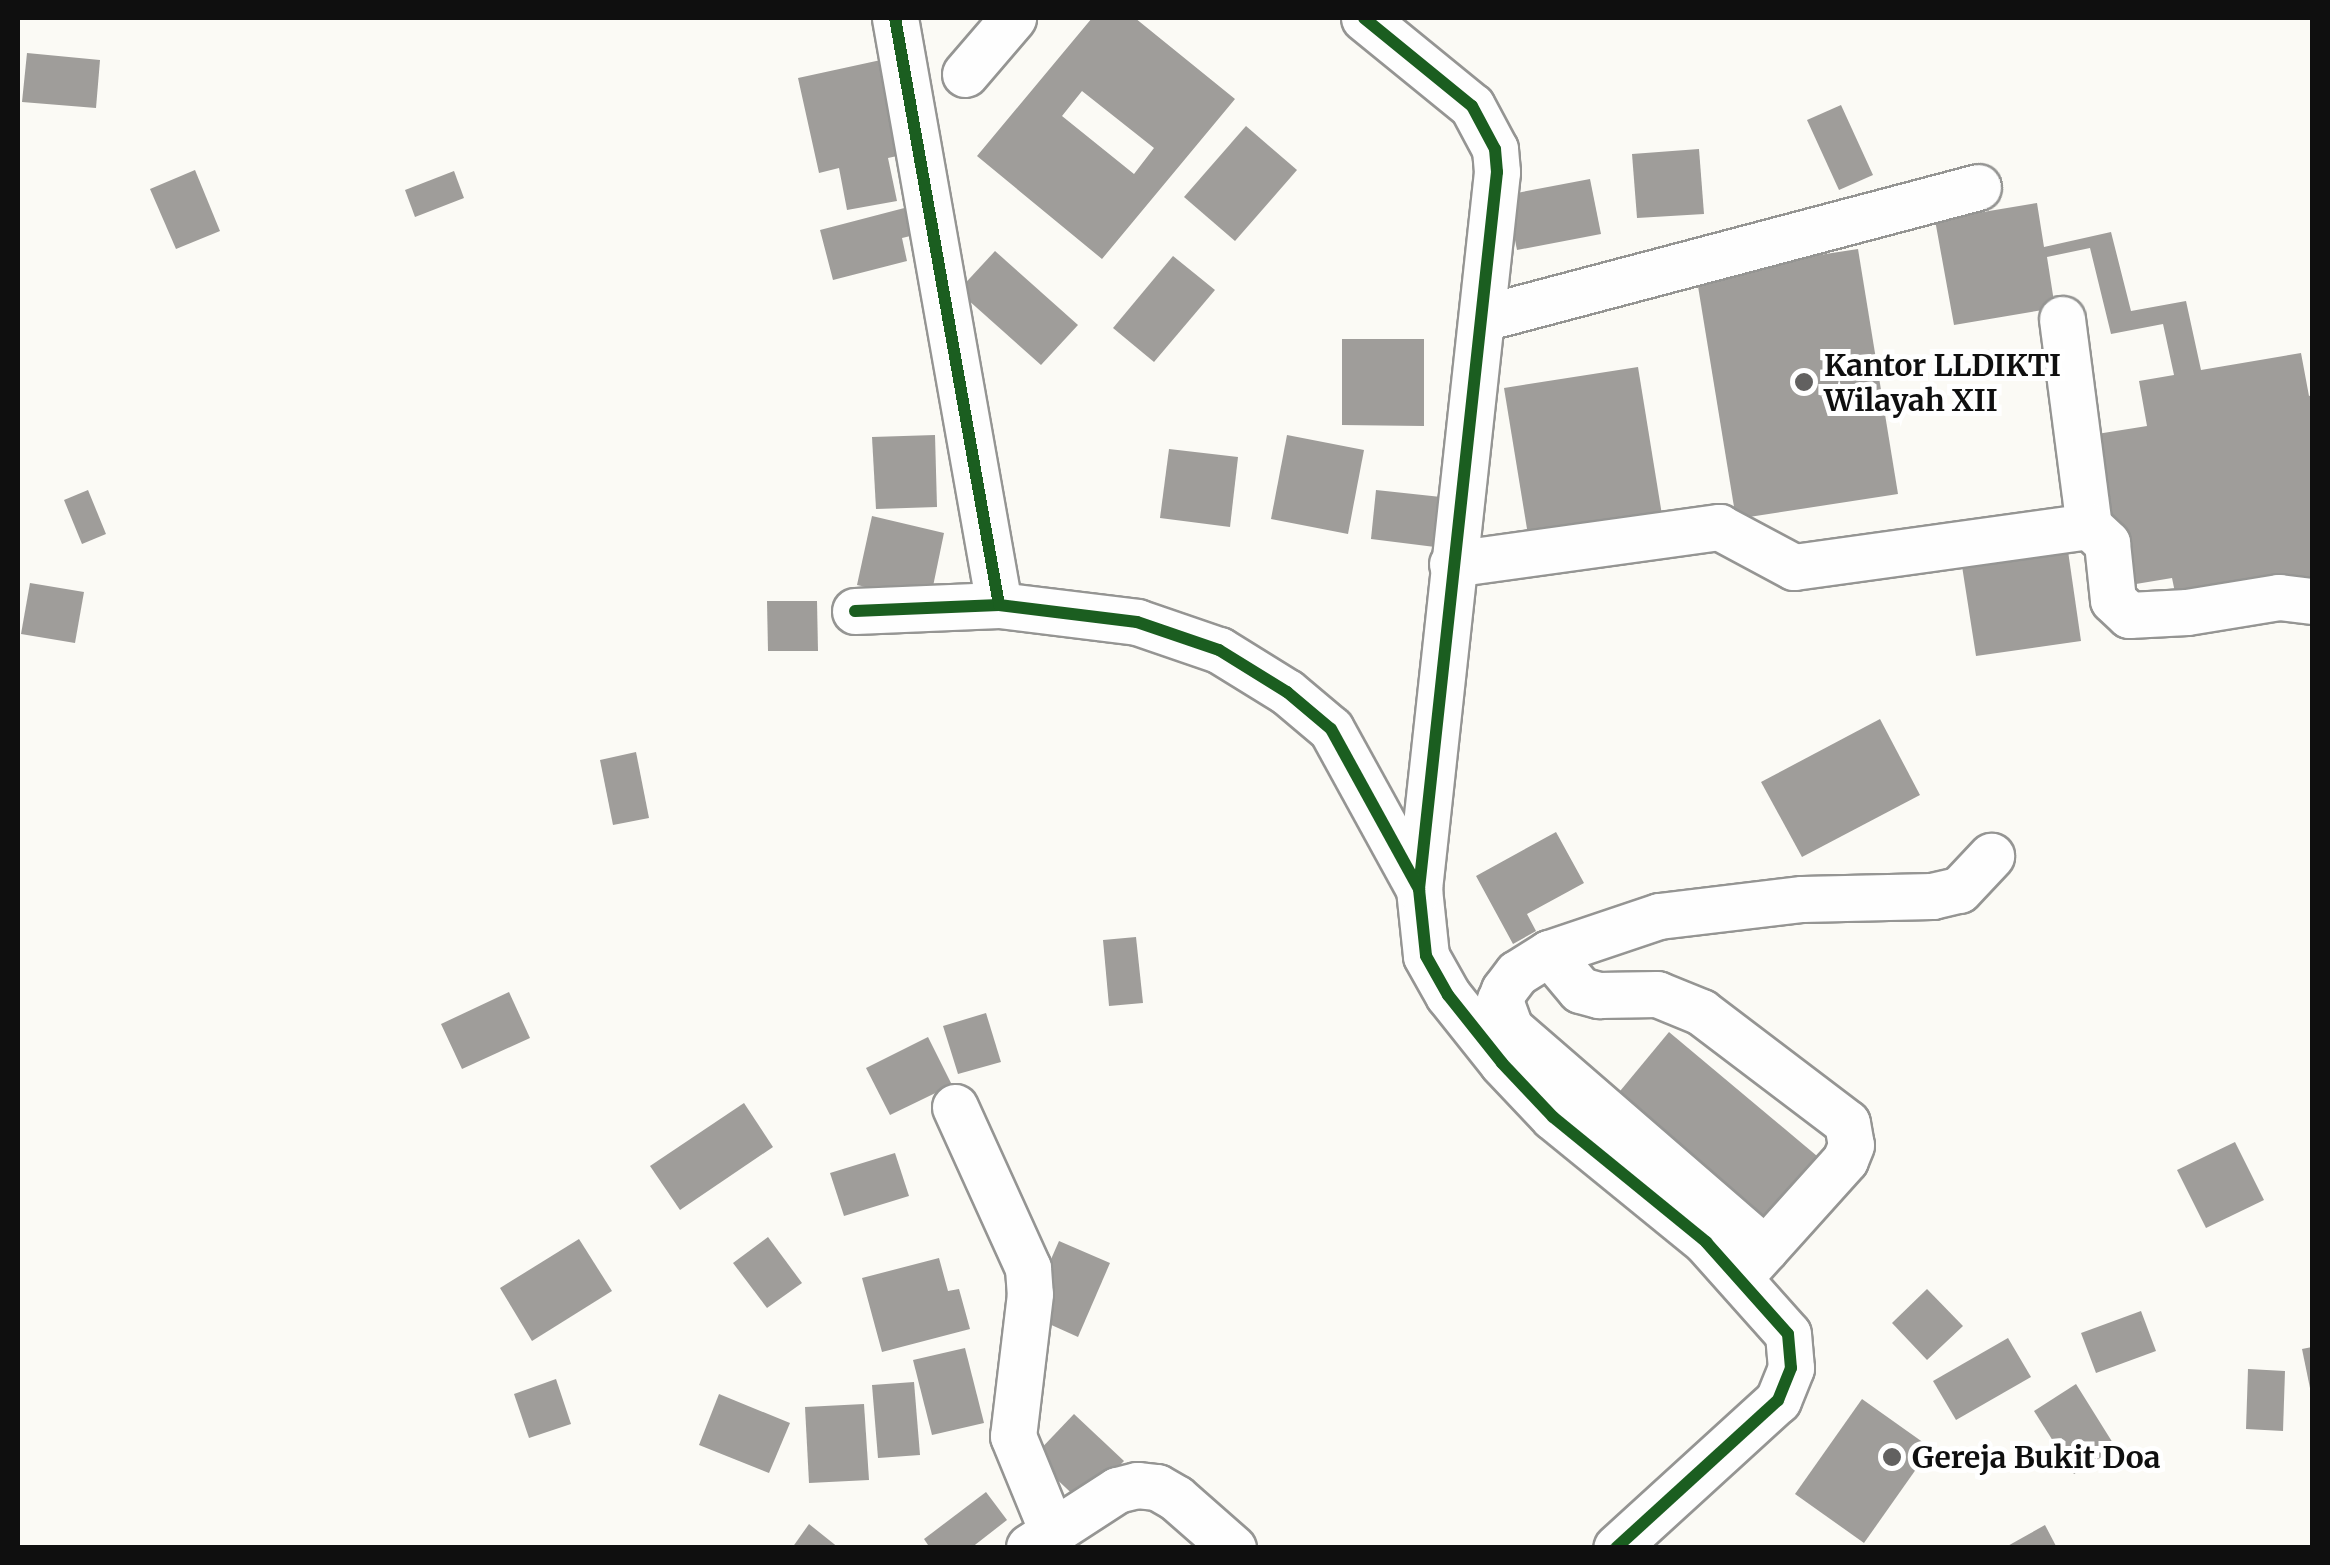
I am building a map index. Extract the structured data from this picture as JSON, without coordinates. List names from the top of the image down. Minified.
{"places":["Kantor LLDIKTI Wilayah XII","Gereja Bukit Doa"]}
